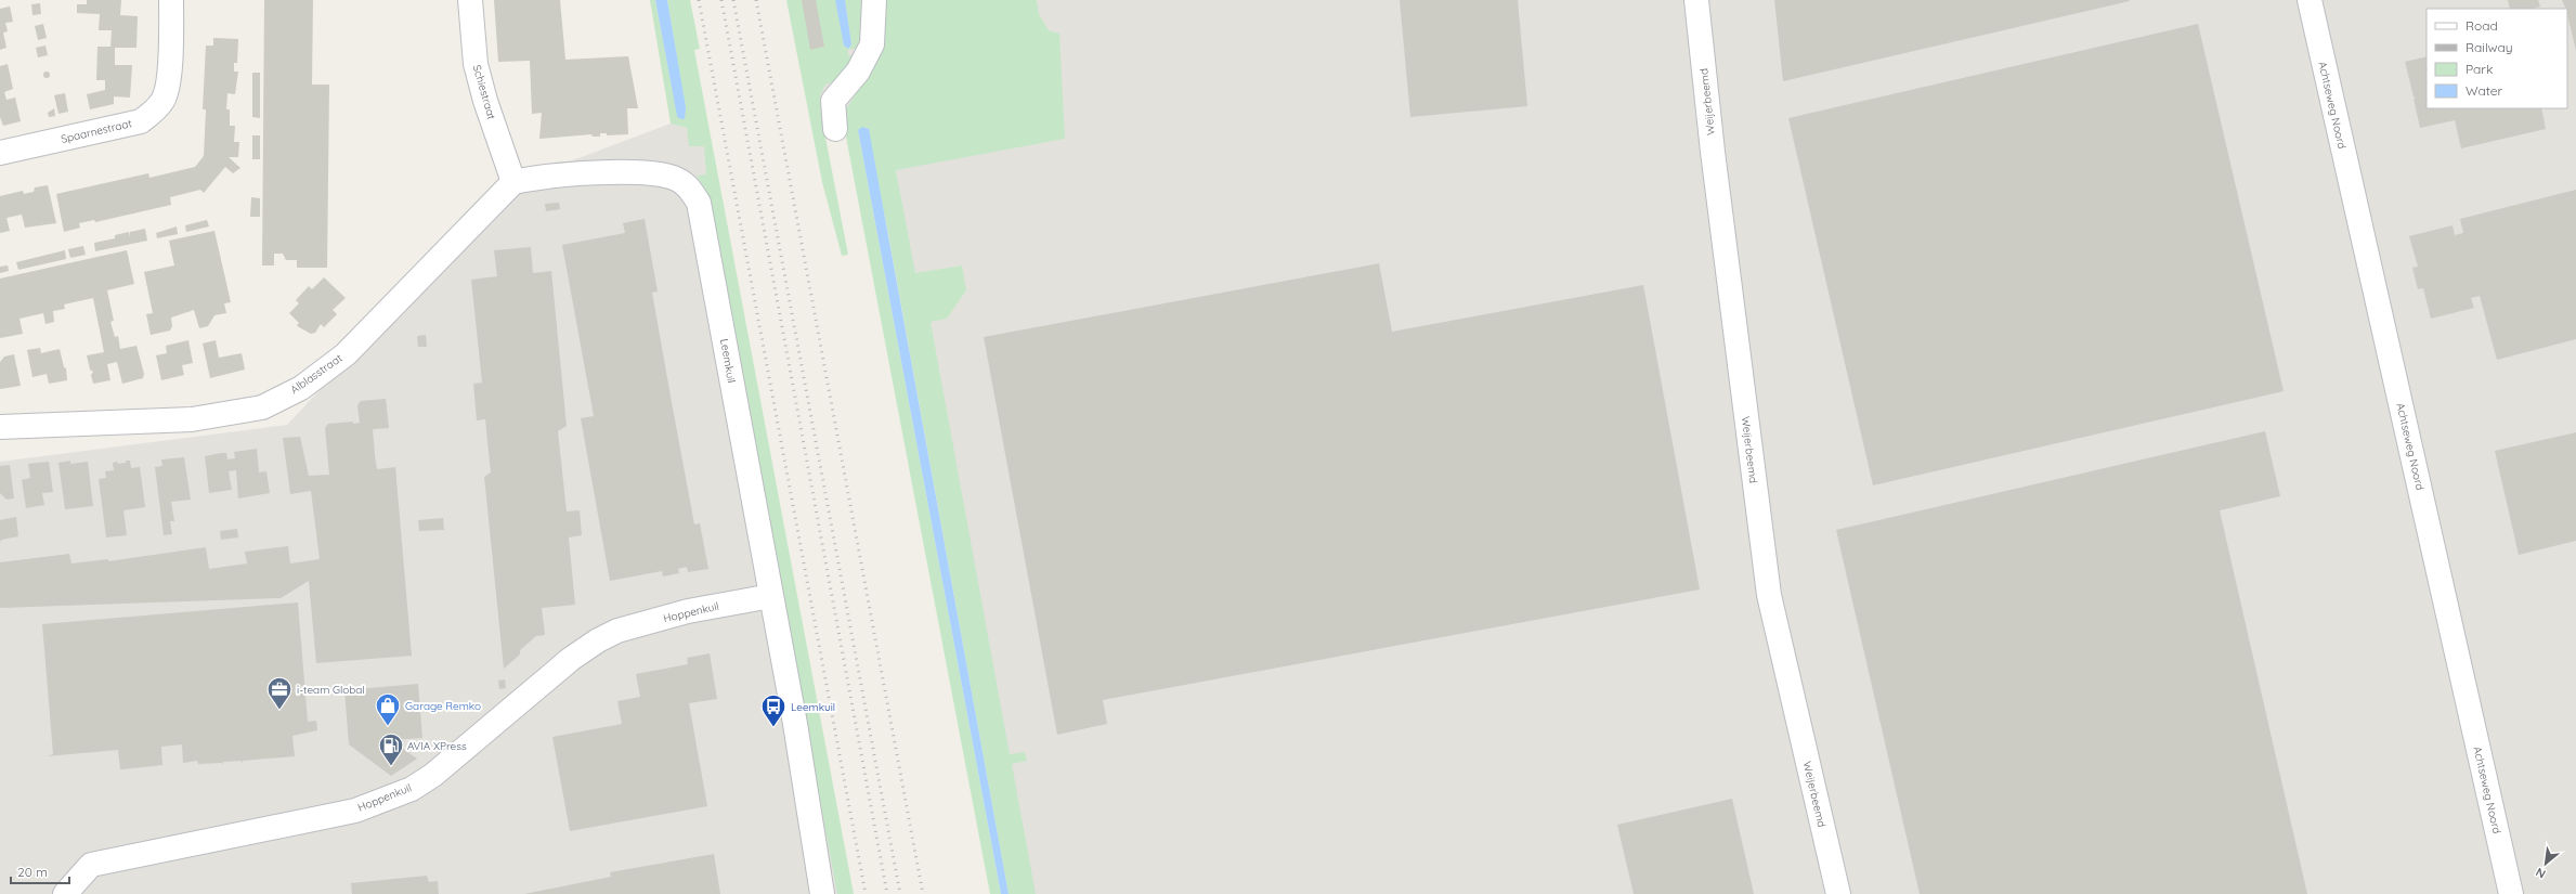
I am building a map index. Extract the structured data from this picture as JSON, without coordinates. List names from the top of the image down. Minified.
{"streets":{"street":["Schiestraat","Weijerbeemd","Achtseweg Noord","Spaarnestraat","Leemkuil","Alblasstraat","Hoppenkuil"]},"crossings":[["Schiestraat","Leemkuil"],["Schiestraat","Alblasstraat"],["Leemkuil","Alblasstraat"],["Leemkuil","Hoppenkuil"]],"places":{"office":["i-team Global"],"shop":["Garage Remko"],"bus stop":["Leemkuil"],"fuel station":["AVIA XPress"]},"legend":["Road","Railway","Park","Water"],"scale_bar":"20 m","north":"bottom left"}
